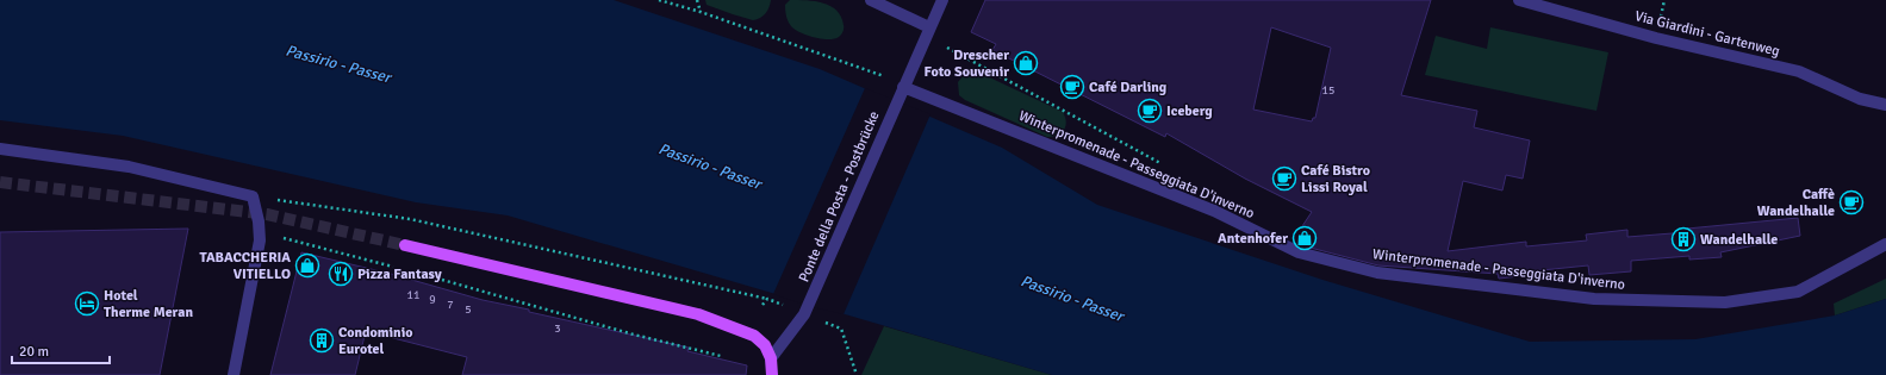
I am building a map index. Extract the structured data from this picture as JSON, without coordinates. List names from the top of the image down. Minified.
{"streets":{"street":["Via Giardini - Gartenweg","Winterpromenade - Passeggiata D'inverno","Ponte della Posta - Postbrücke"]},"crossings":[["Winterpromenade - Passeggiata D'inverno","Ponte della Posta - Postbrücke"]],"water":["Passirio - Passer"],"places":{"shop":["Drescher Foto Souvenir","Antenhofer","TABACCHERIA VITIELLO"],"cafe":["Café Darling","Iceberg","Café Bistro Lissi Royal","Caffè Wandelhalle"],"building":["Wandelhalle","Condominio Eurotel"],"restaurant":["Pizza Fantasy"],"hotel":["Hotel Therme Meran"]},"house_numbers":["15","11","9","7","5","3"],"scale_bar":"20 m"}
